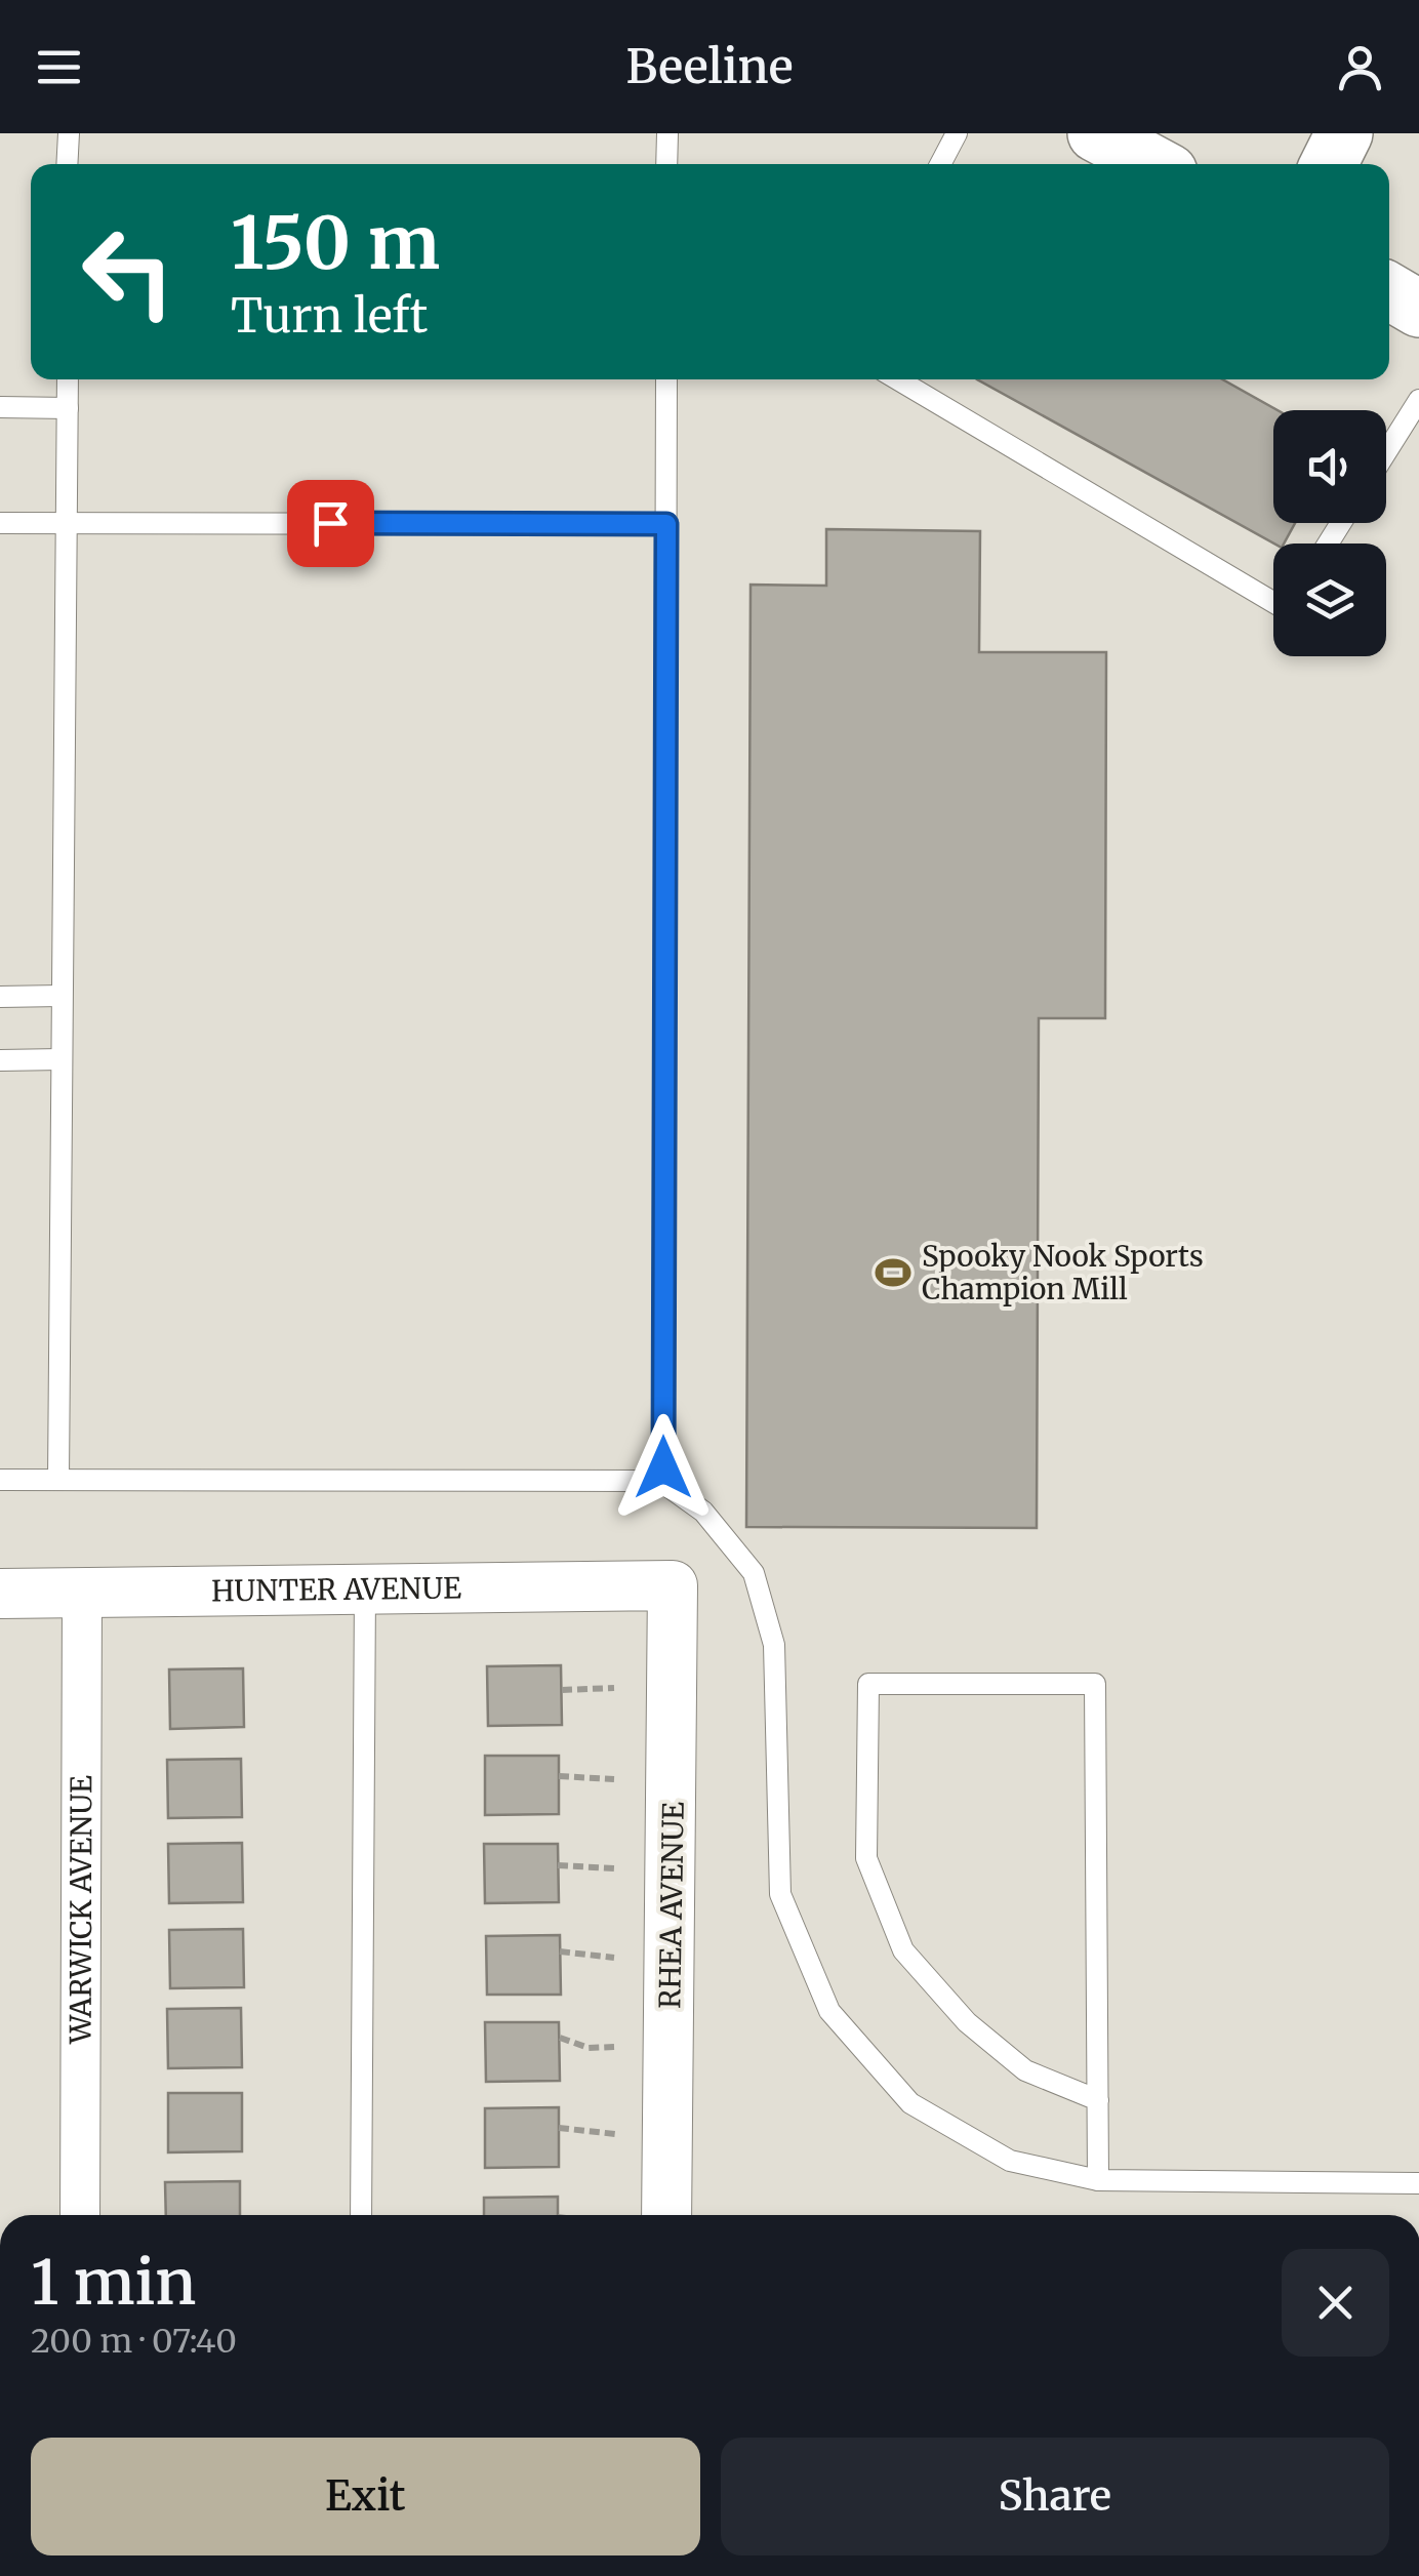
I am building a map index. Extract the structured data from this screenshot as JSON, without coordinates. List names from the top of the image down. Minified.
{"streets":{"street":["HUNTER AVENUE","RHEA AVENUE","WARWICK AVENUE"]},"crossings":[["HUNTER AVENUE","RHEA AVENUE"],["HUNTER AVENUE","WARWICK AVENUE"]],"places":{"sports":["Spooky Nook Sports Champion Mill"]},"page":{"header":"Beeline","turn":["150 m","Turn left"],"heading":["1 min","200 m · 07:40"],"buttons":["Exit","Share"]}}
